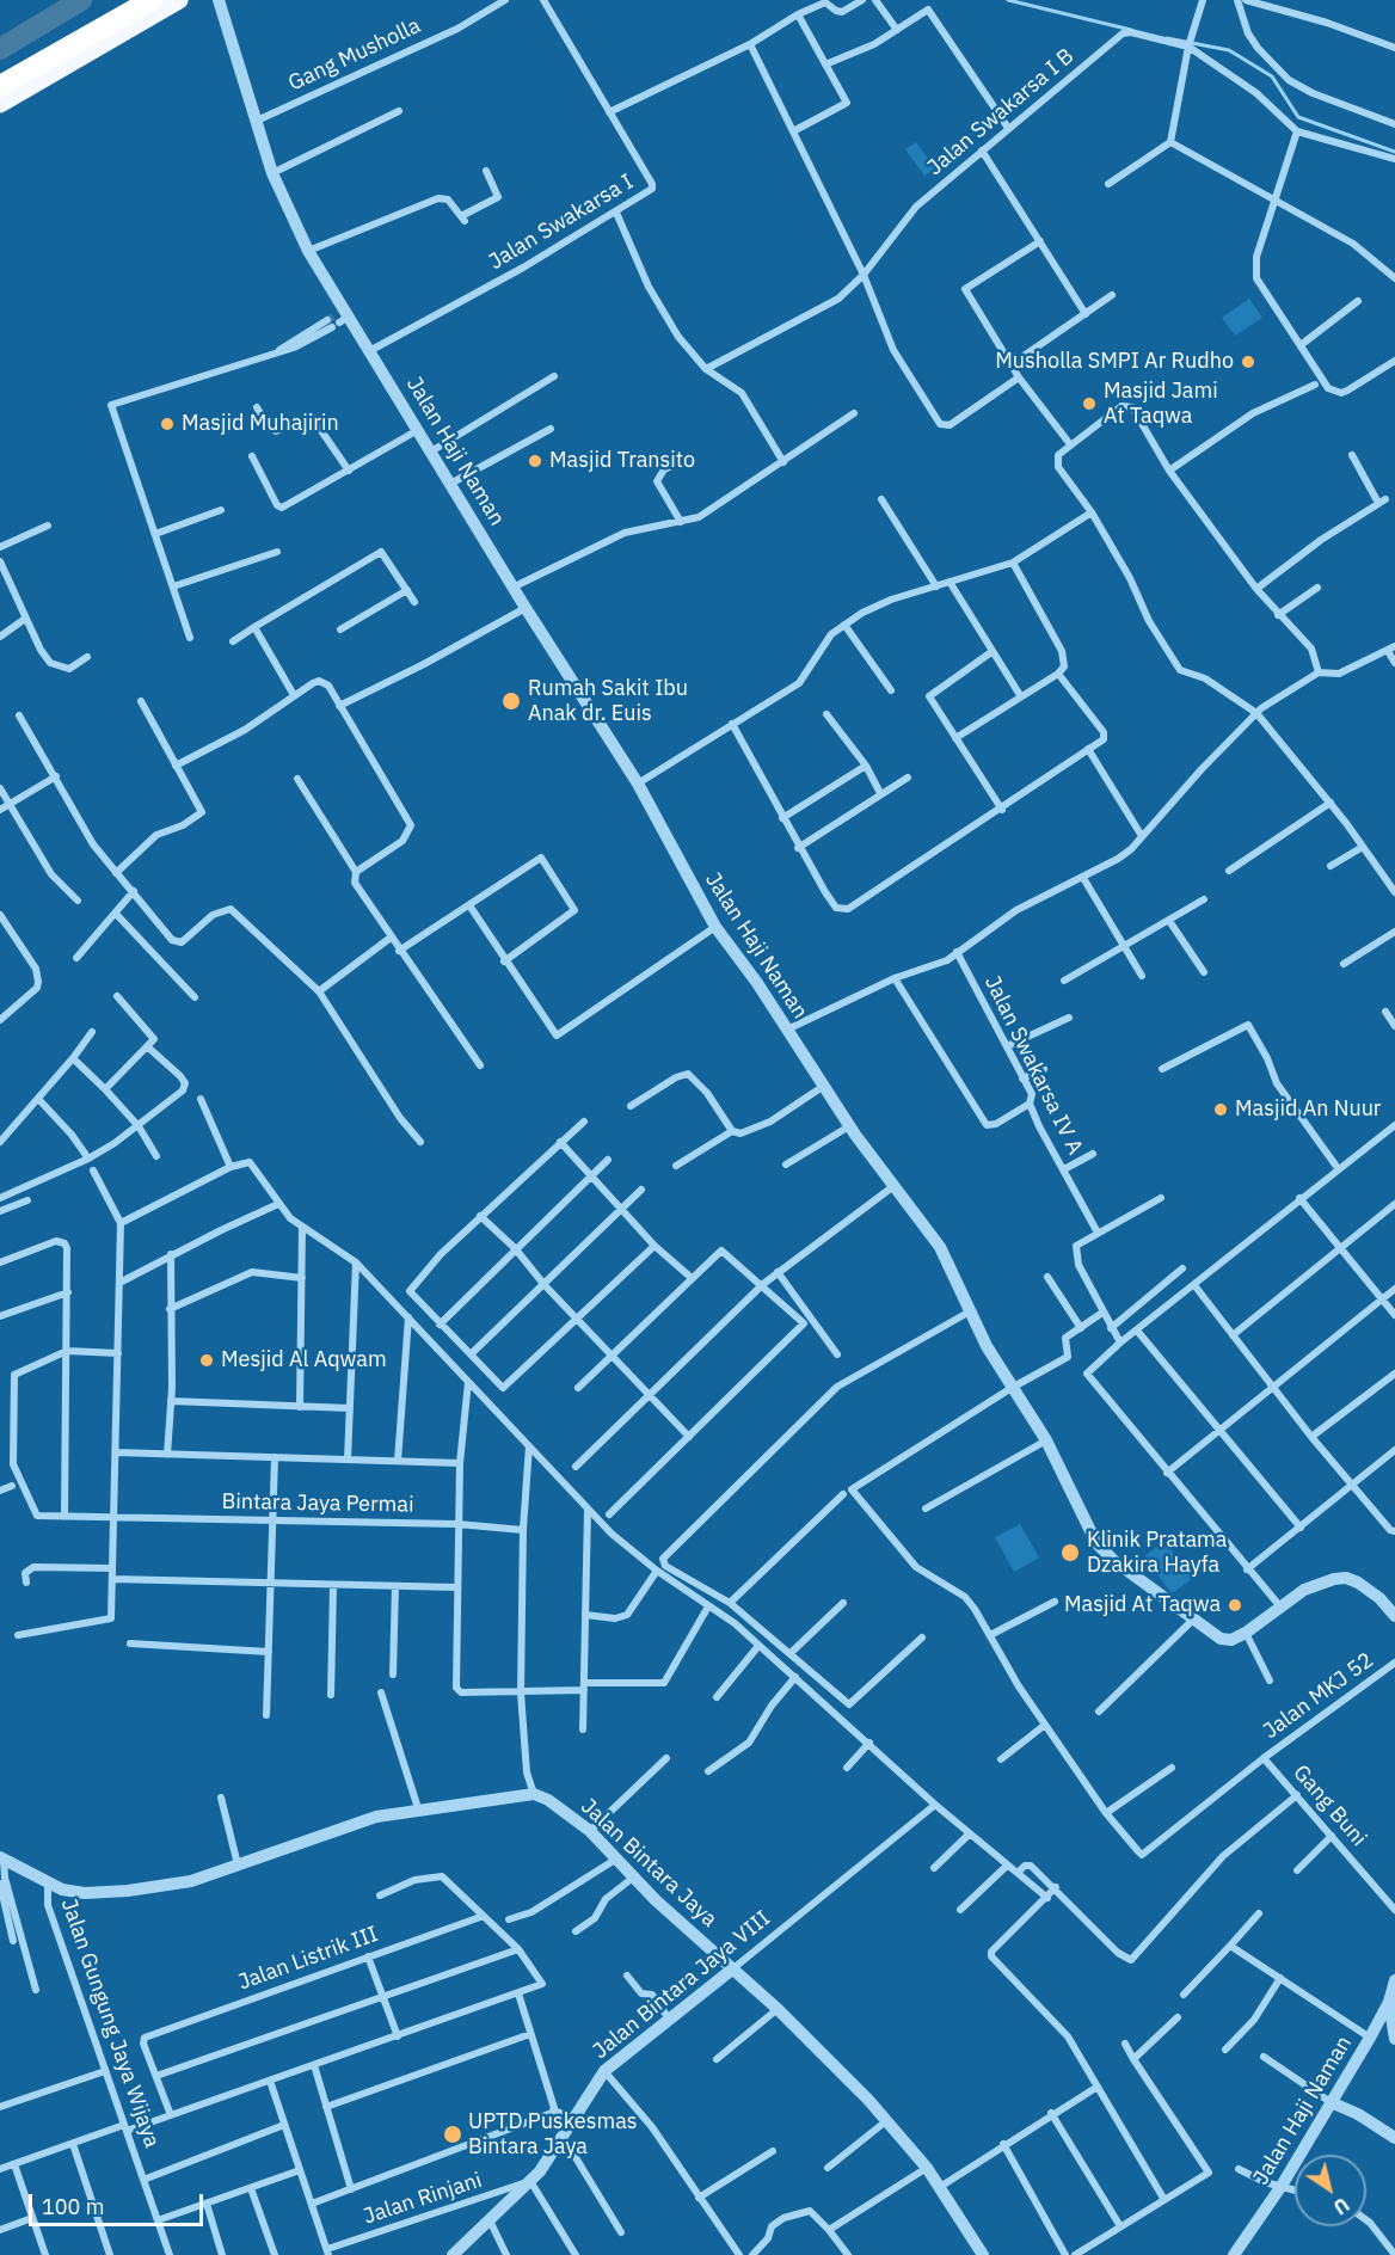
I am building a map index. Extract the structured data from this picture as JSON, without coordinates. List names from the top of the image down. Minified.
{"streets":{"street":["Gang Musholla","Jalan Swakarsa I B","Jalan Swakarsa I","Jalan Haji Naman","Jalan Swakarsa IV A","Bintara Jaya Permai","Jalan MKJ 52","Gang Buni","Jalan Bintara Jaya","Jalan Listrik III","Jalan Bintara Jaya VIII","Jalan Gungung Jaya Wijaya","Jalan Rinjani"]},"crossings":[["Gang Musholla","Jalan Haji Naman"],["Jalan Swakarsa I","Jalan Haji Naman"],["Jalan MKJ 52","Gang Buni"],["Jalan Bintara Jaya","Jalan Bintara Jaya VIII"],["Jalan Bintara Jaya VIII","Jalan Rinjani"]],"places":["Musholla SMPI Ar Rudho","Masjid Jami At Taqwa","Masjid Muhajirin","Masjid Transito","Rumah Sakit Ibu Anak dr. Euis","Masjid An Nuur","Mesjid Al Aqwam","Klinik Pratama Dzakira Hayfa","Masjid At Taqwa","UPTD Puskesmas Bintara Jaya"],"scale_bar":"100 m","north":"bottom right"}
